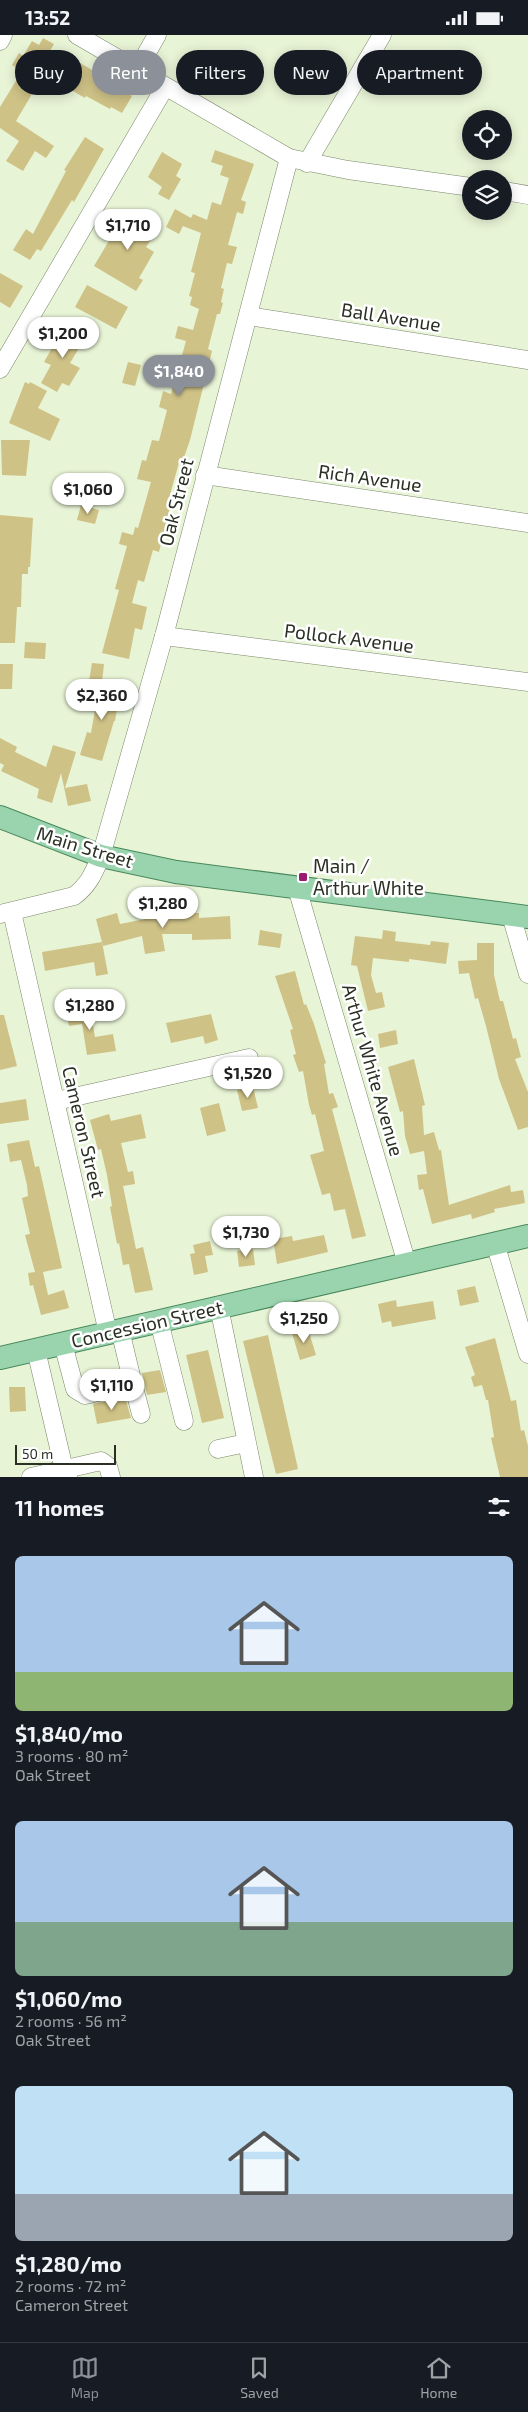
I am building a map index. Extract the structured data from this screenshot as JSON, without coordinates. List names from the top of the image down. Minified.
{"streets":{"main road":["Main Street","Concession Street"],"street":["Ball Avenue","Rich Avenue","Oak Street","Pollock Avenue","Arthur White Avenue","Cameron Street"]},"crossings":[["Ball Avenue","Oak Street"],["Rich Avenue","Oak Street"],["Oak Street","Pollock Avenue"],["Oak Street","Main Street"],["Oak Street","Cameron Street"],["Main Street","Arthur White Avenue"],["Arthur White Avenue","Concession Street"],["Cameron Street","Concession Street"]],"places":{"transit":["Main / Arthur White"]},"scale_bar":"50 m","page":{"status":"13:52","chip":["Buy","Rent","Filters","New","Apartment"],"price":["$1,710","$1,200","$1,840","$1,060","$2,360","$1,280","$1,280","$1,520","$1,730","$1,250","$1,110"],"scale":"50 m","heading":"11 homes","list":[{"name":"$1,840/mo","note":"3 rooms · 80 m² · Oak Street"},{"name":"$1,060/mo","note":"2 rooms · 56 m² · Oak Street"},{"name":"$1,280/mo","note":"2 rooms · 72 m² · Cameron Street"}],"tabs":["Map","Saved","Home"]}}
